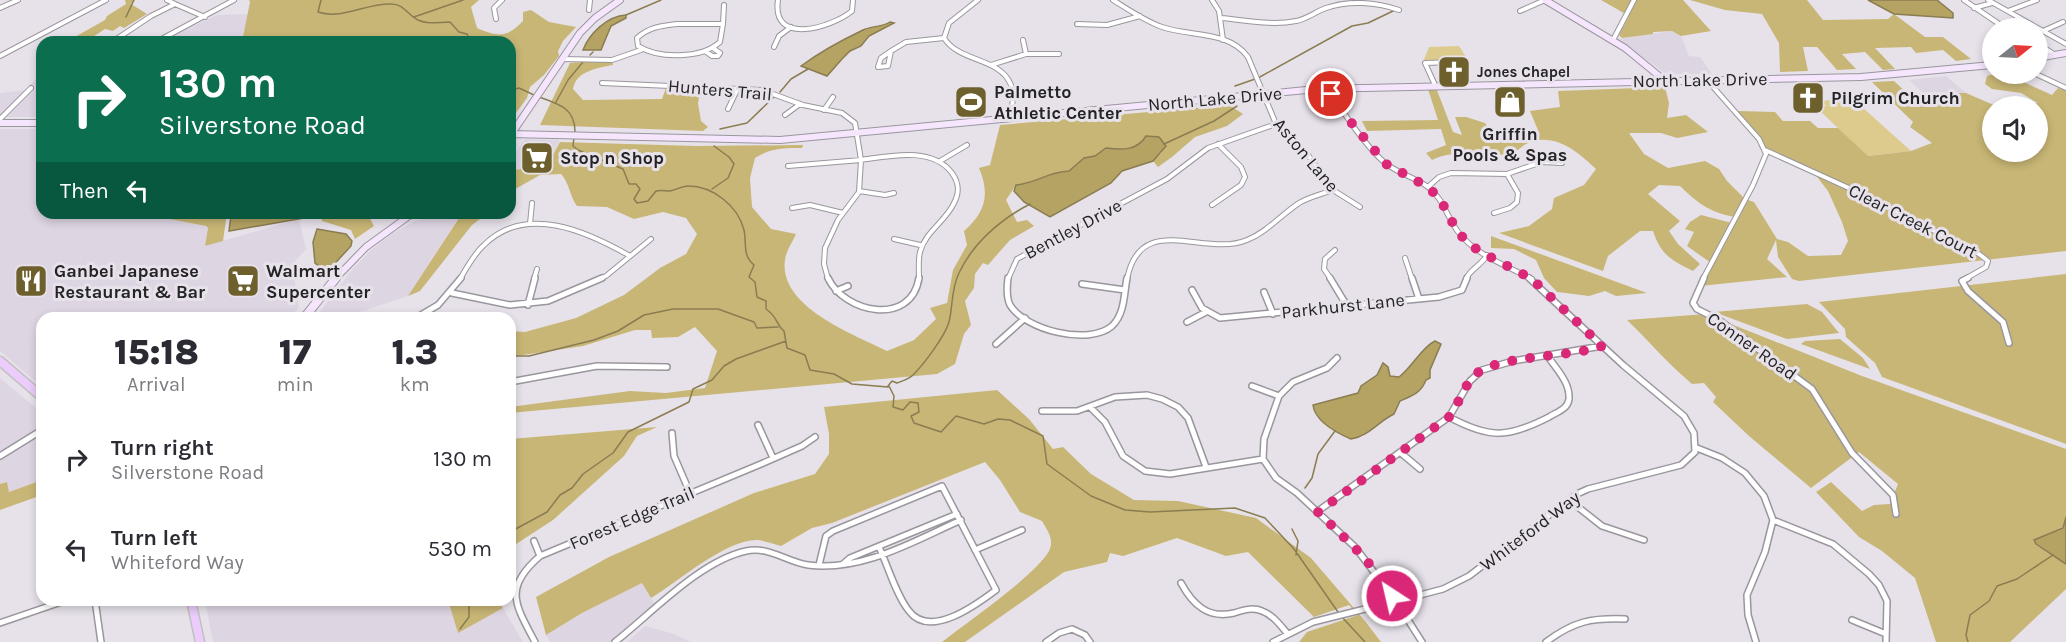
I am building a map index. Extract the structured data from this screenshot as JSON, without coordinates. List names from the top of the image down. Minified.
{"streets":{"main road":["North Lake Drive"],"street":["Hunters Trail","Aston Lane","Clear Creek Court","Bentley Drive","Parkhurst Lane","Conner Road","Forest Edge Trail","Whiteford Way"]},"crossings":[["North Lake Drive","Hunters Trail"],["North Lake Drive","Aston Lane"],["Aston Lane","Bentley Drive"],["Clear Creek Court","Conner Road"]],"places":{"church":["Jones Chapel","Pilgrim Church"],"sports":["Palmetto Athletic Center"],"shop":["Griffin Pools & Spas"],"supermarket":["Stop n Shop","Walmart Supercenter"],"restaurant":["Ganbei Japanese Restaurant & Bar"]},"north":"right","page":{"turn":["130 m","Silverstone Road"],"then":"Then","eta":["15:18","Arrival","17","min","1.3","km"],"list":[{"name":"Turn right","note":"Silverstone Road","value":"130 m"},{"name":"Turn left","note":"Whiteford Way","value":"530 m"}]}}
